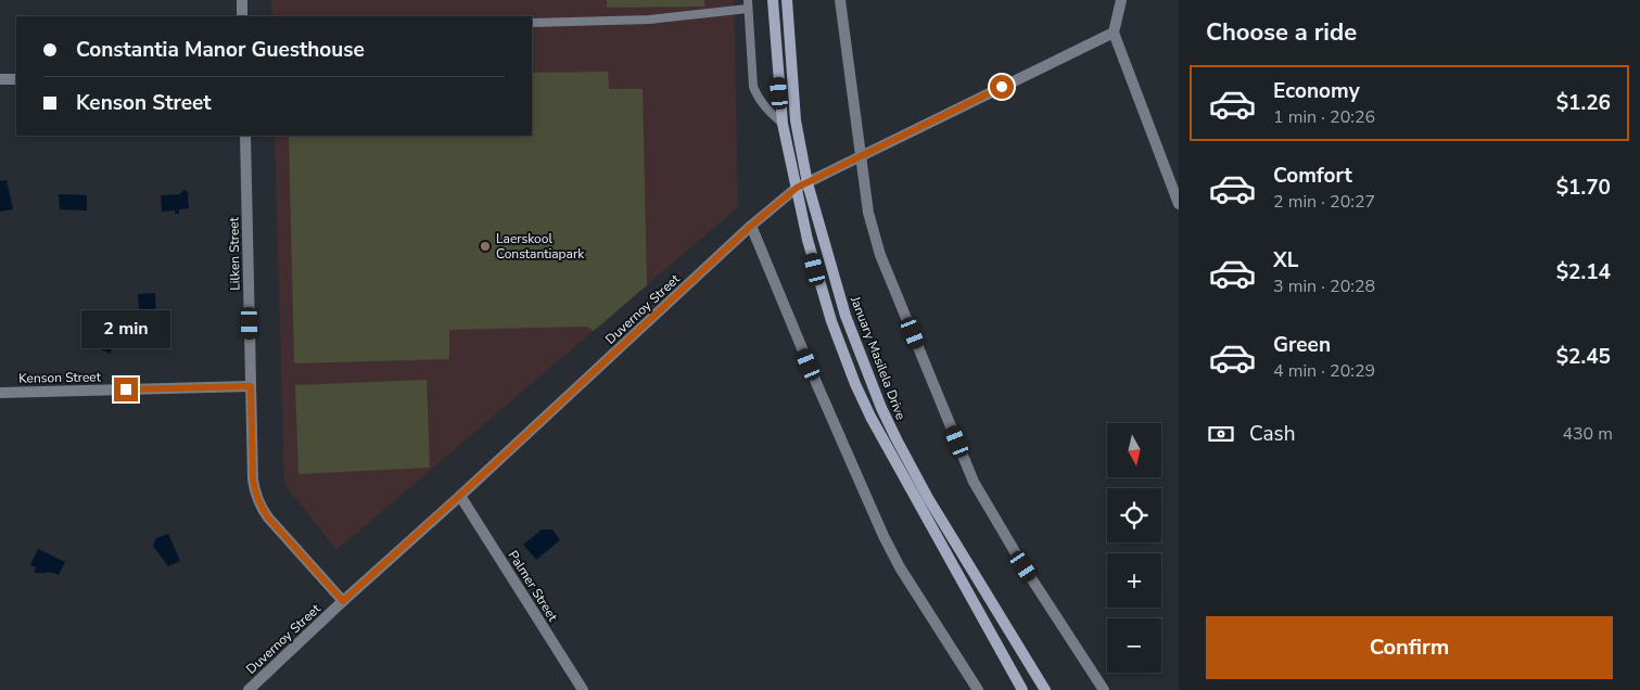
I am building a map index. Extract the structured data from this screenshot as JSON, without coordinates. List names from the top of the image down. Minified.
{"streets":{"main road":["January Masilela Drive"],"street":["Lilken Street","Duvernoy Street","Kenson Street","Palmer Street"]},"crossings":[["Lilken Street","Duvernoy Street"],["Lilken Street","Kenson Street"],["Duvernoy Street","January Masilela Drive"],["Duvernoy Street","Palmer Street"]],"places":["Laerskool Constantiapark"],"north":"bottom","page":{"heading":"Choose a ride","banner":["Constantia Manor Guesthouse","Kenson Street"],"list":[{"name":"Economy","note":"1 min · 20:26","value":"$1.26"},{"name":"Comfort","note":"2 min · 20:27","value":"$1.70"},{"name":"XL","note":"3 min · 20:28","value":"$2.14"},{"name":"Green","note":"4 min · 20:29","value":"$2.45"}],"bubble":"2 min","pay":["Cash","430 m"],"map_buttons":["+","−"],"buttons":"Confirm"}}
